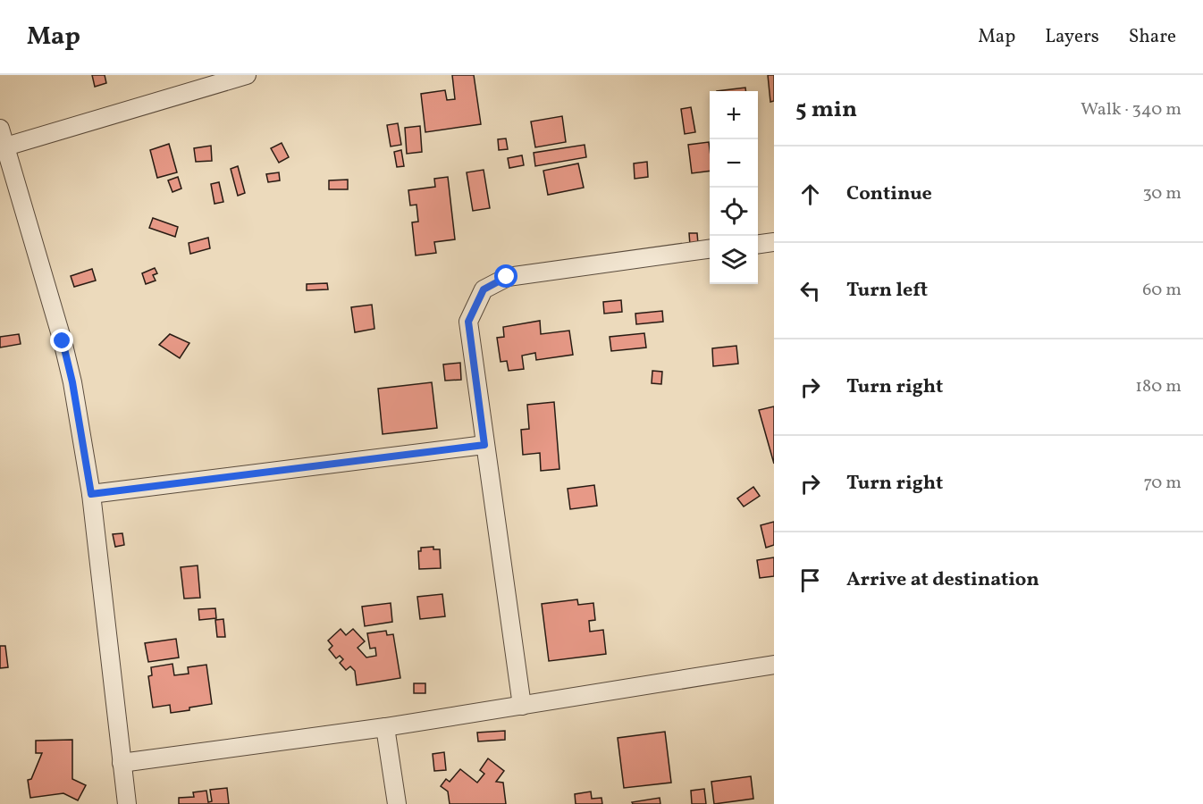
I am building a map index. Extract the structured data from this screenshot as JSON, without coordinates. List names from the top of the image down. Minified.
{"page":{"header":"Map","nav":["Map","Layers","Share"],"heading":["5 min","Walk · 340 m"],"map_buttons":["+","−"],"list":[["Continue","30 m"],["Turn left","60 m"],["Turn right","180 m"],["Turn right","70 m"],"Arrive at destination"]}}
